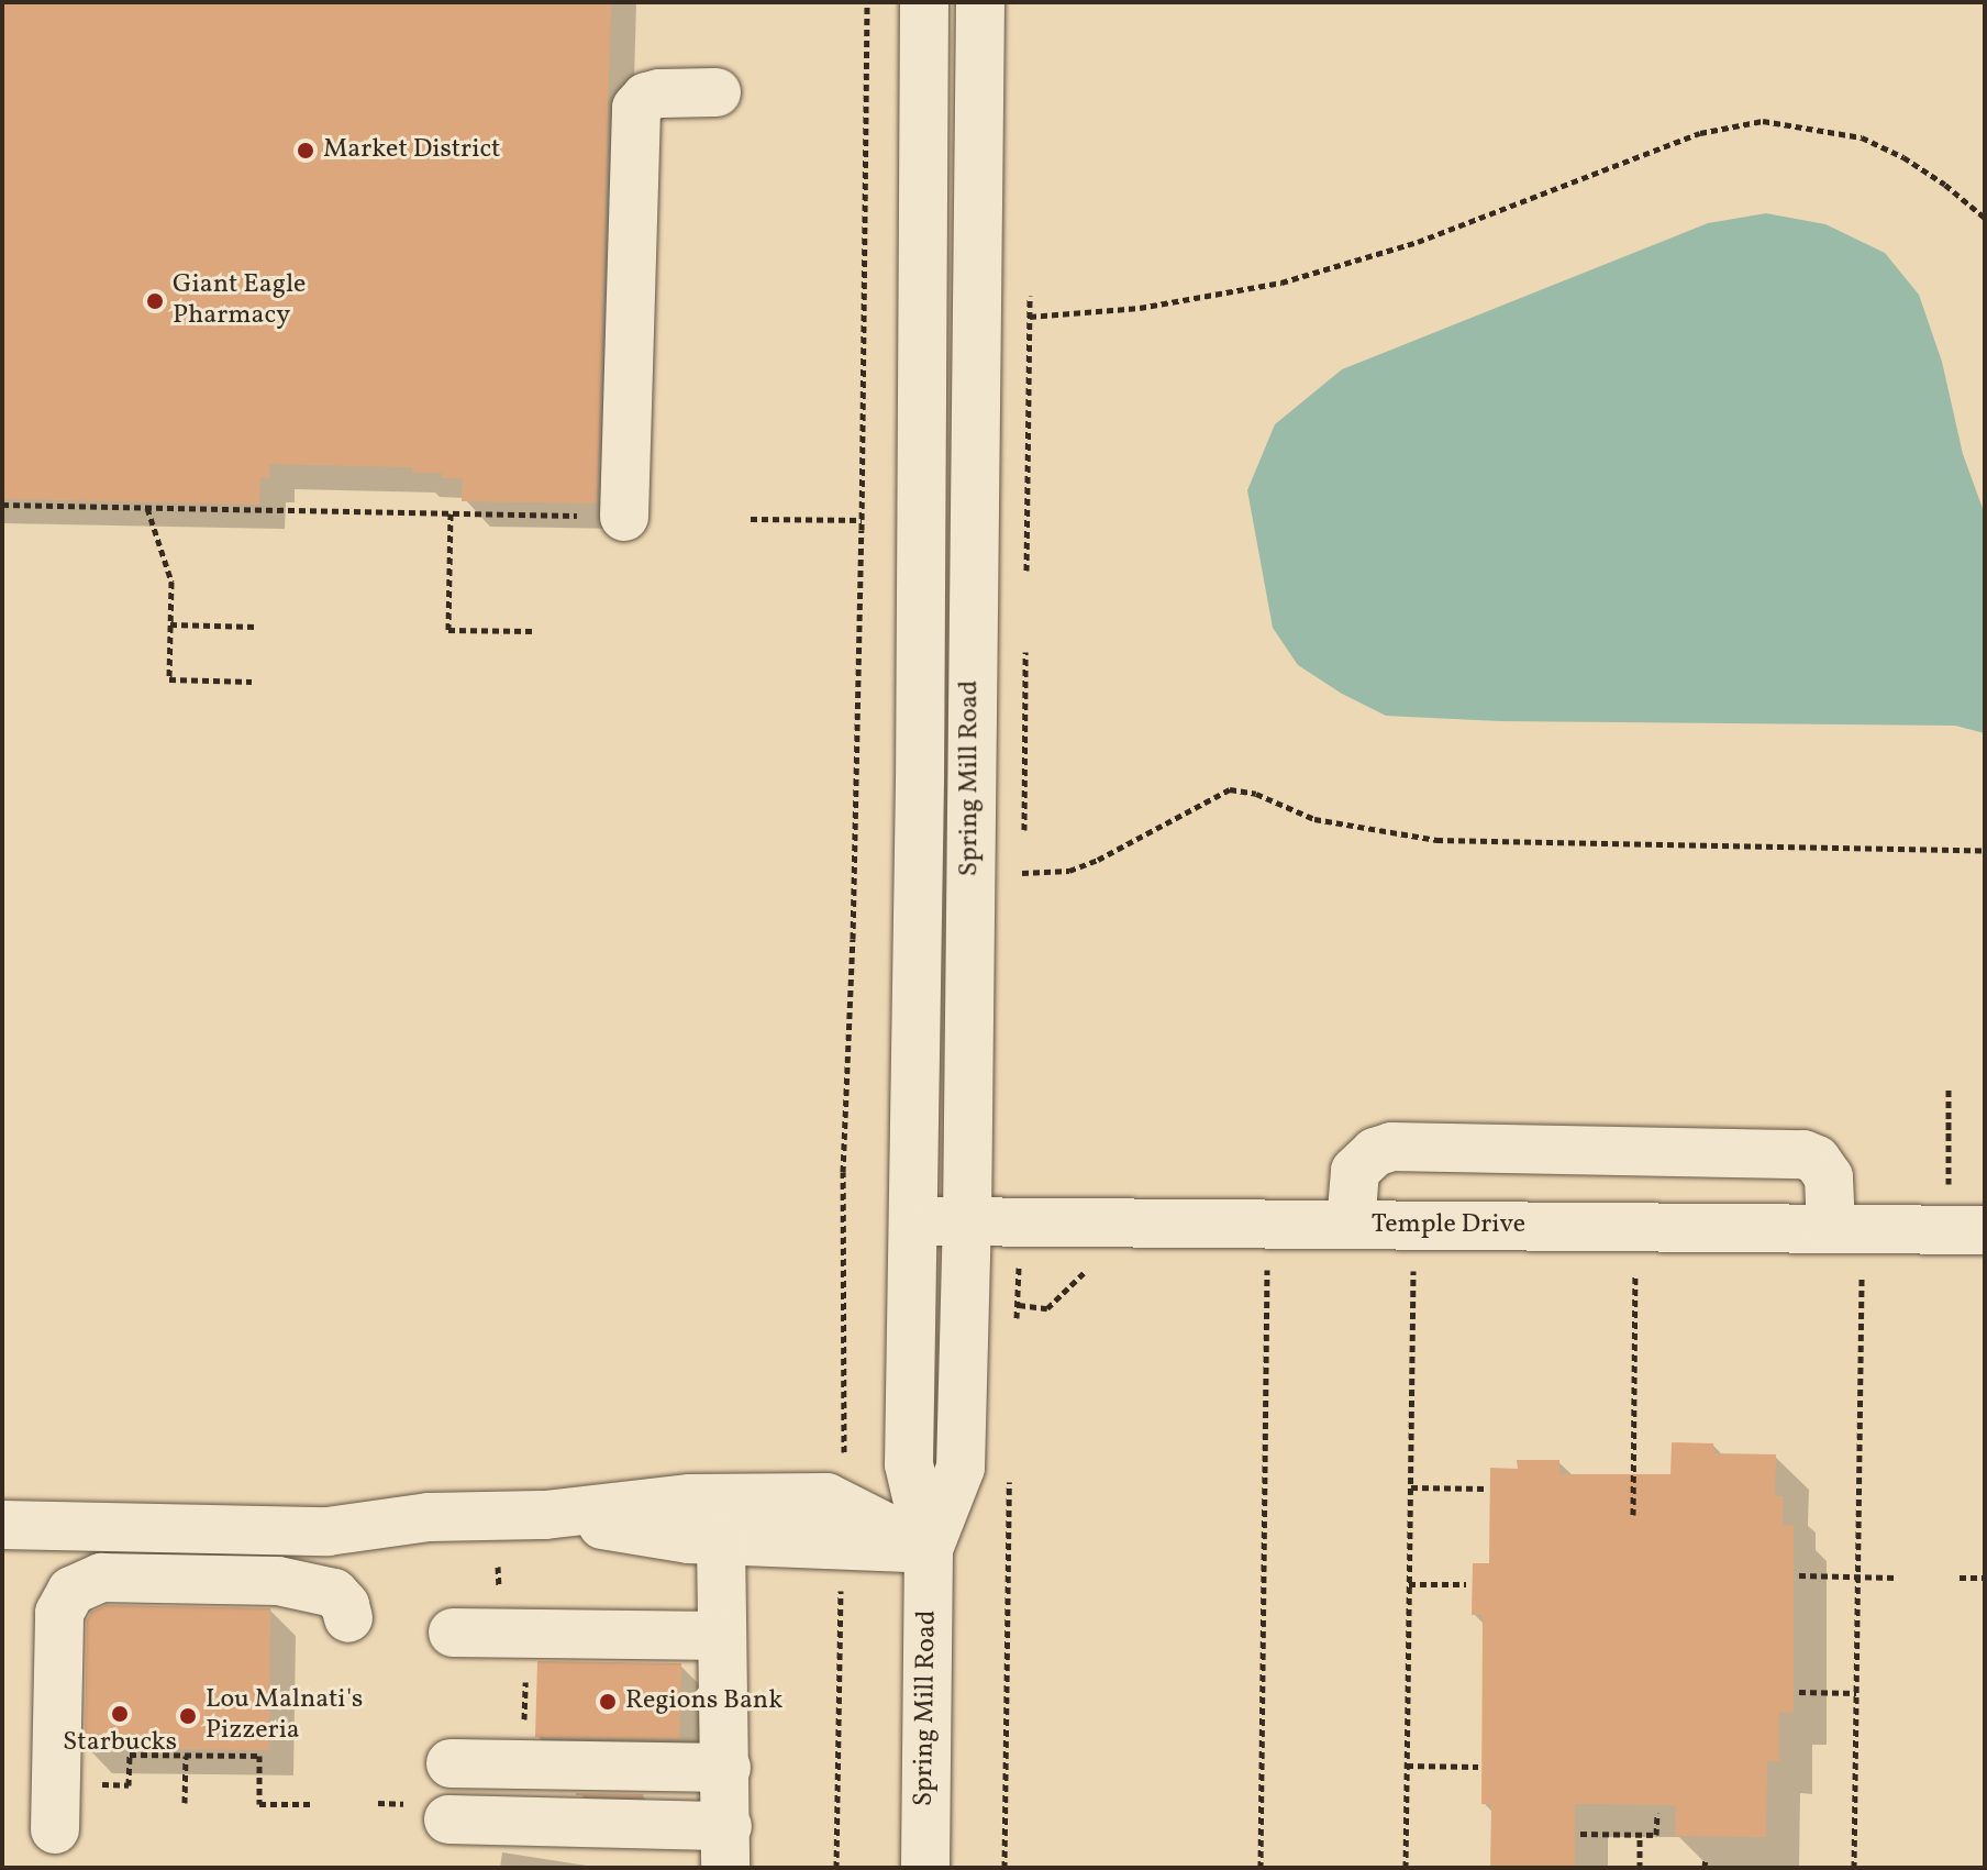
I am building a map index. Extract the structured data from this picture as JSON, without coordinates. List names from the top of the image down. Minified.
{"streets":{"street":["Spring Mill Road","Temple Drive"]},"crossings":[["Spring Mill Road","Temple Drive"]],"places":["Market District","Giant Eagle Pharmacy","Regions Bank","Starbucks","Lou Malnati's Pizzeria"]}
